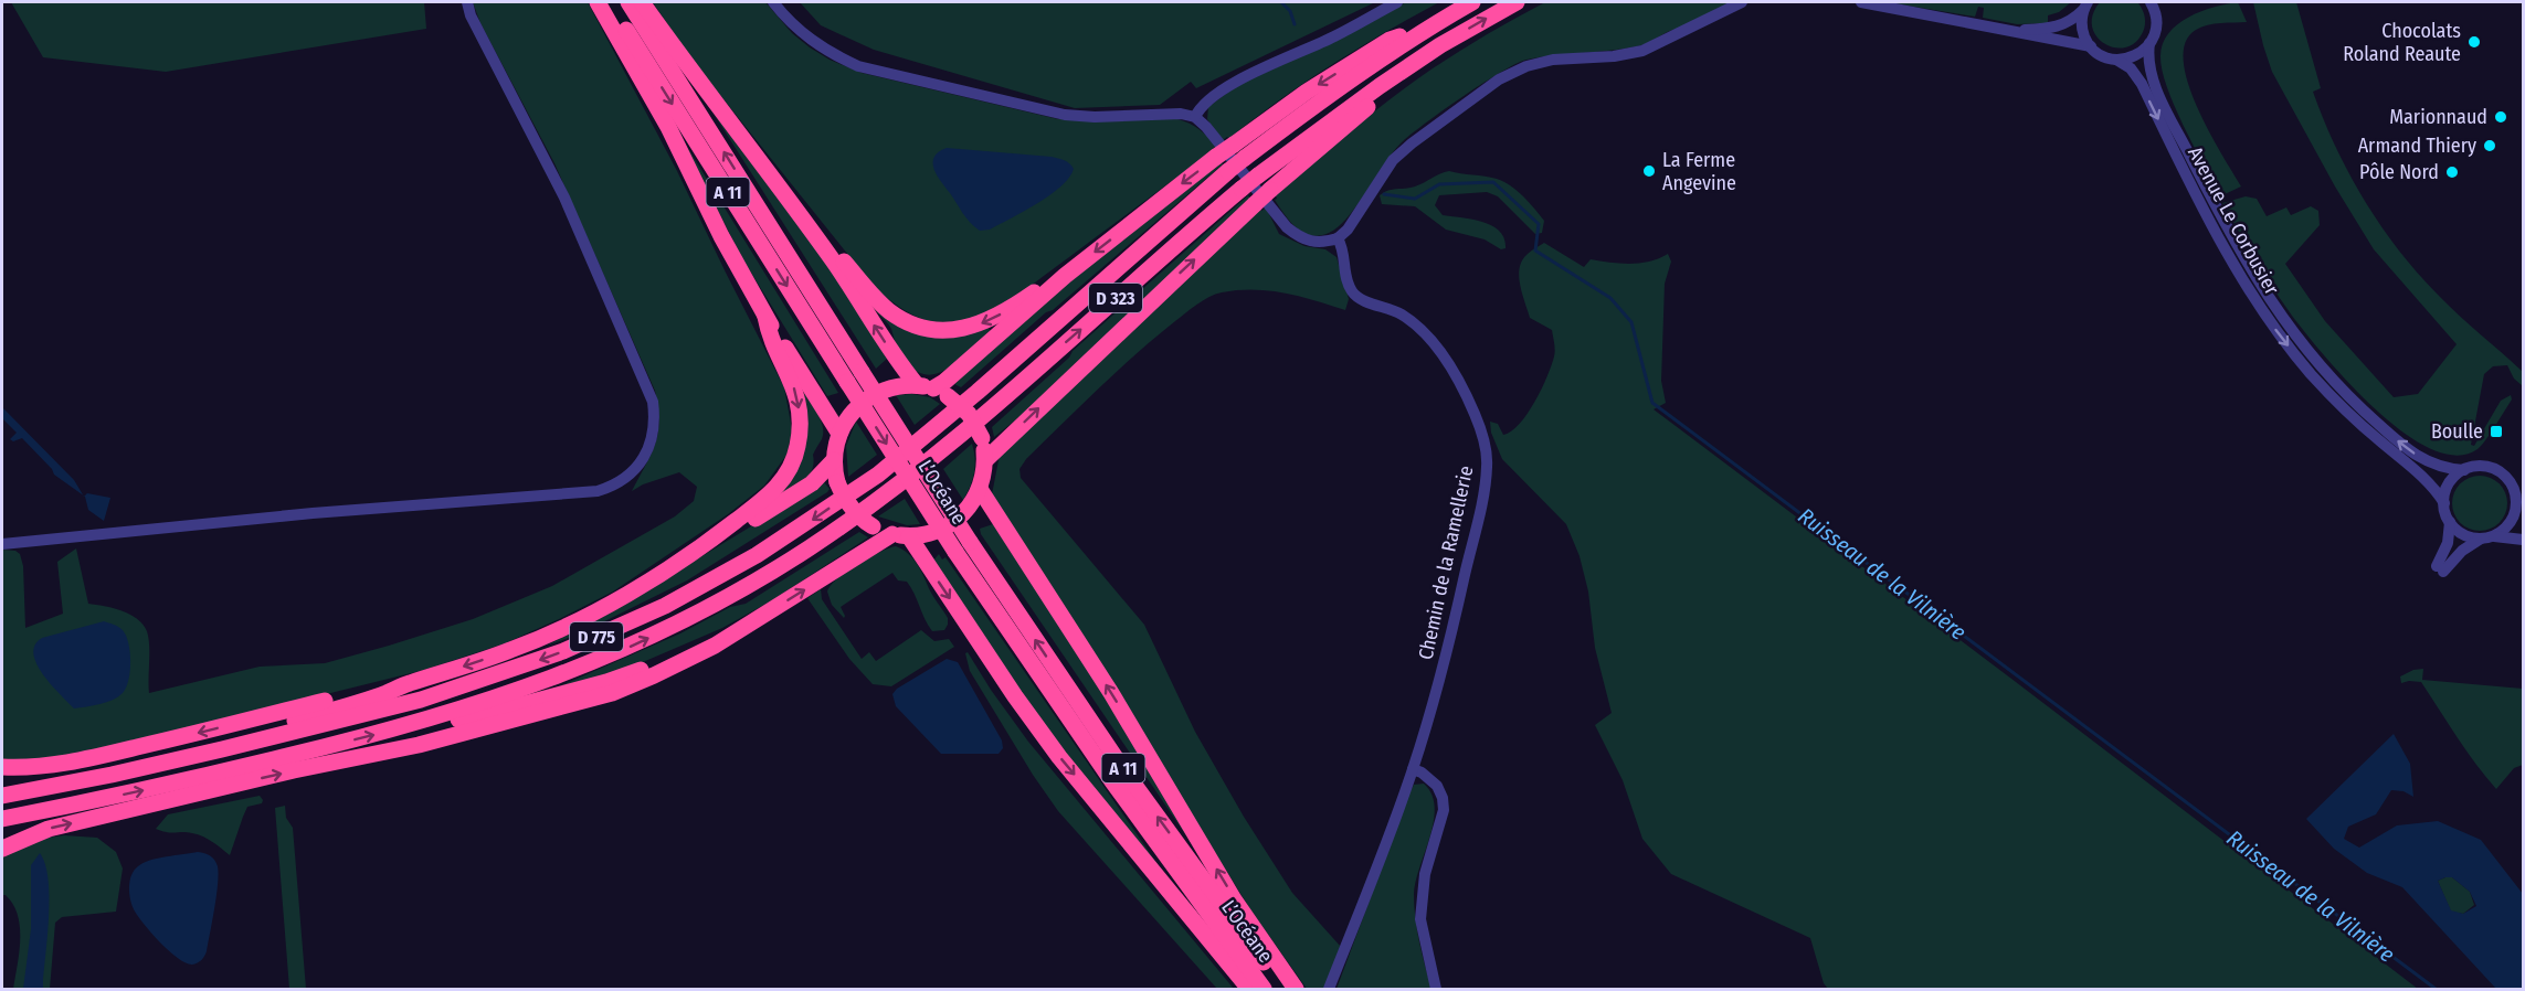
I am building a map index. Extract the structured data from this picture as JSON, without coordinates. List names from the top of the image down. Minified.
{"streets":{"highway":["A 11","D 323","L’Océane","D 775"],"street":["Avenue Le Corbusier","Chemin de la Ramellerie"]},"crossings":[["D 323","D 775"]],"water":["Ruisseau de la Vilnière"],"places":{"other":["Chocolats Roland Reaute","Marionnaud","Armand Thiery","La Ferme Angevine","Pôle Nord"],"transit":["Boulle"]}}
